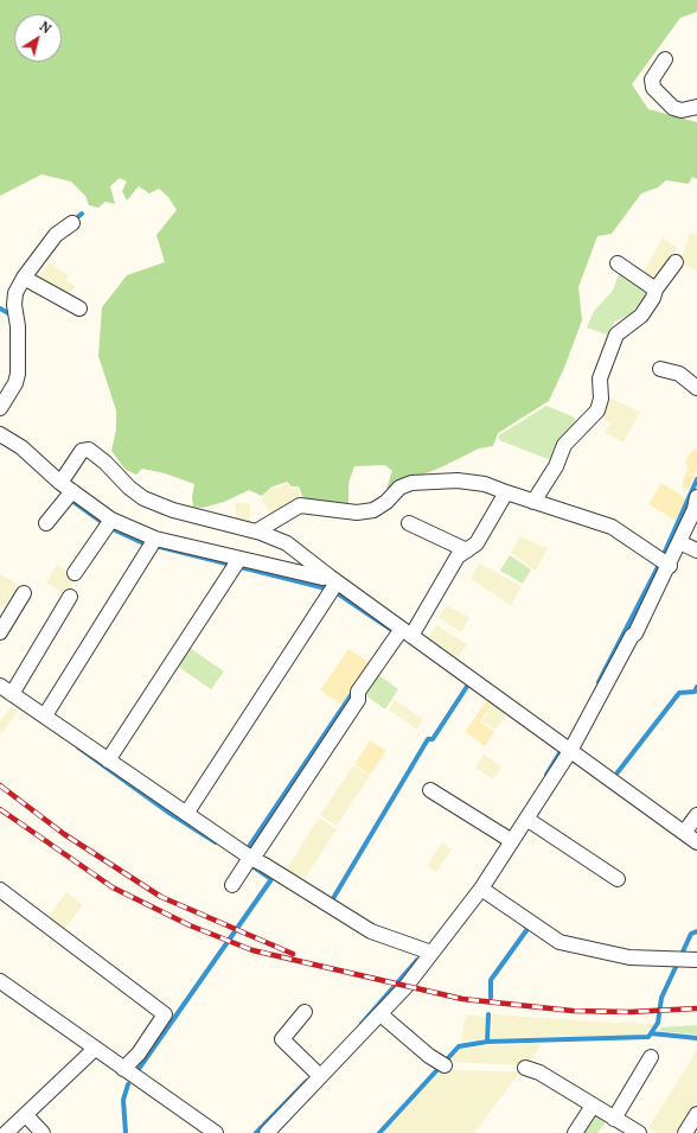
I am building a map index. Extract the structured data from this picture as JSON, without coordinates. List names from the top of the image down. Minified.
{"north":"top right"}
